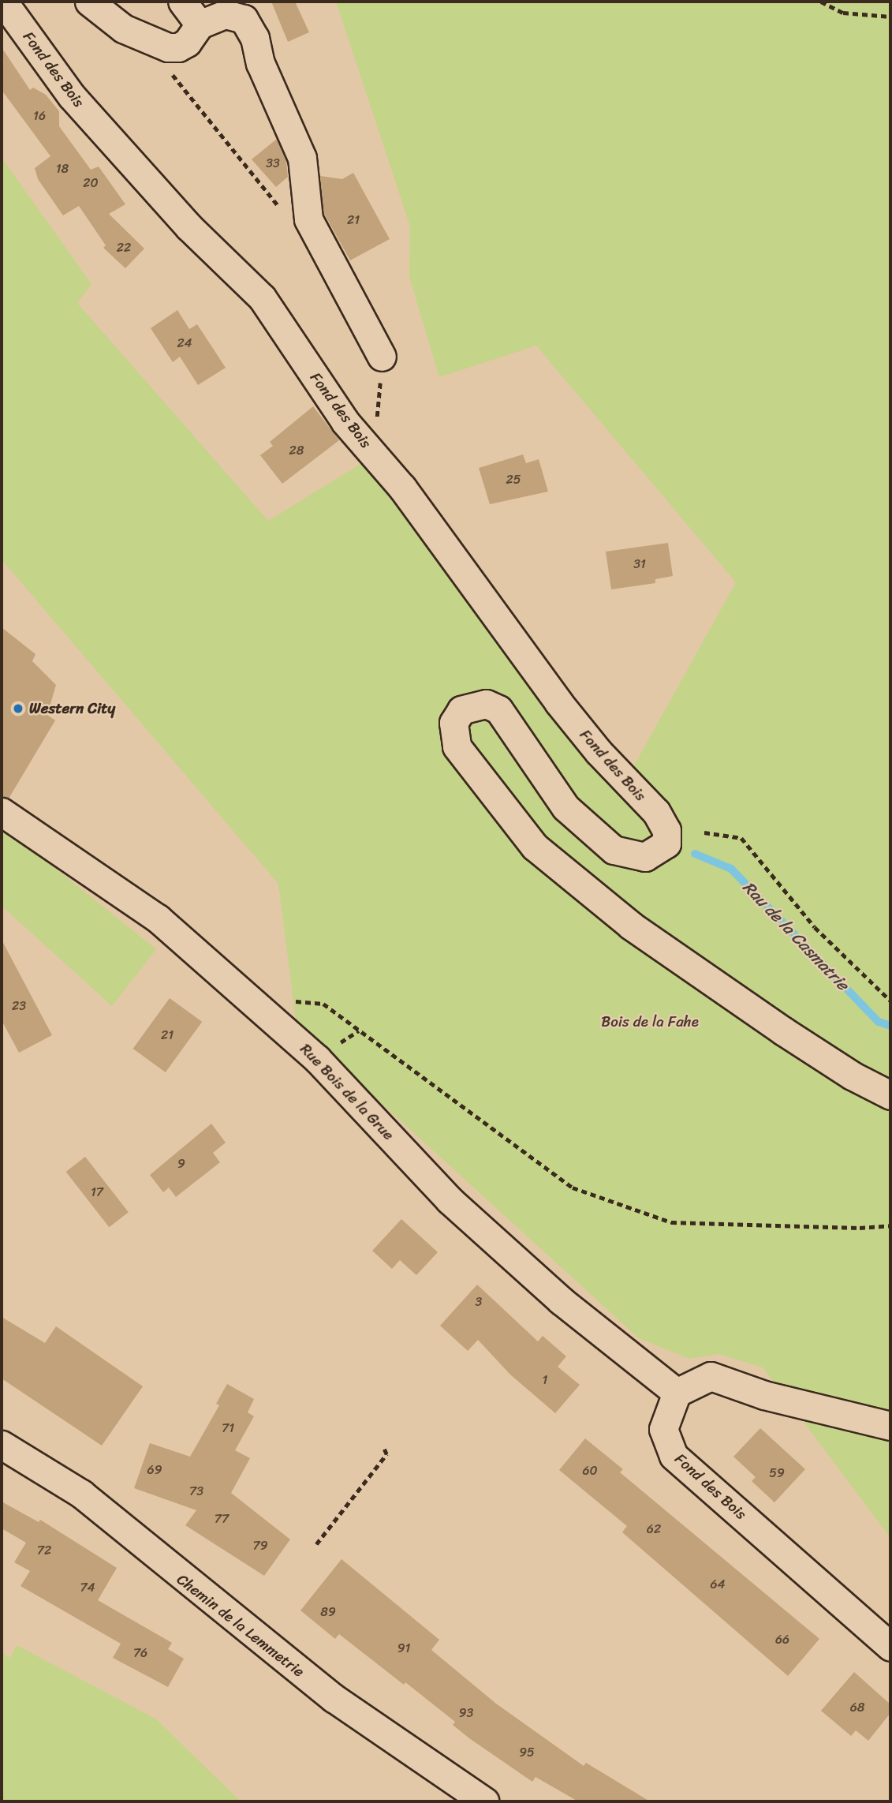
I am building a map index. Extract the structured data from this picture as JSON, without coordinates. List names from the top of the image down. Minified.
{"streets":{"street":["Fond des Bois","Rue Bois de la Grue","Chemin de la Lemmetrie"]},"crossings":[["Fond des Bois","Rue Bois de la Grue"]],"water":["Rau de la Casmatrie"],"parks":["Bois de la Fahe"],"places":["Western City"],"house_numbers":["16","33","18","20","21","22","24","28","25","31","23","21","9","17","3","1","71","69","60","59","73","77","62","79","72","64","74","89","66","91","76","68","93","95"]}
